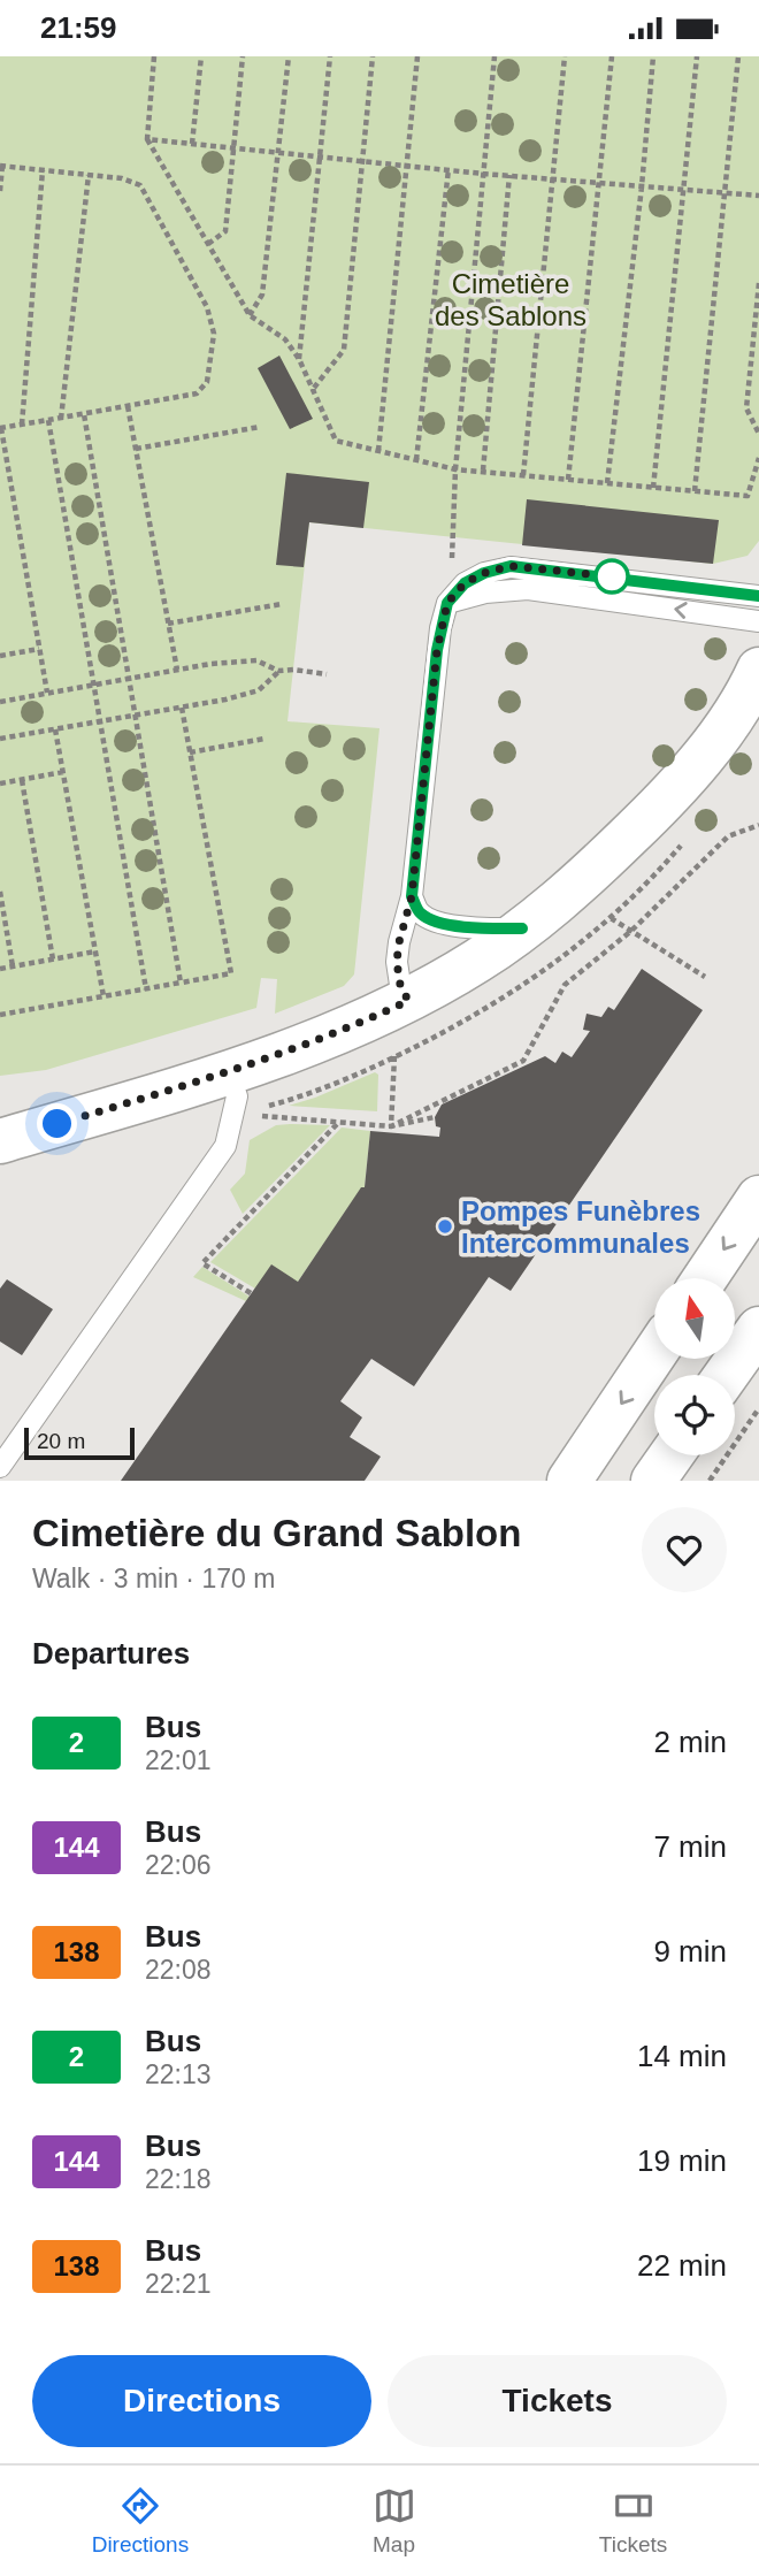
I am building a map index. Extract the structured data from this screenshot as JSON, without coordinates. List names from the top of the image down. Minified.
{"parks":["Cimetière des Sablons"],"places":["Pompes Funèbres Intercommunales"],"lines":["bus line 2"],"scale_bar":"20 m","north":"top","page":{"status":"21:59","scale":"20 m","heading":[["Cimetière du Grand Sablon","Walk · 3 min · 170 m"],"Departures"],"list":[{"mark":"2","name":"Bus","note":"22:01","value":"2 min"},{"mark":"144","name":"Bus","note":"22:06","value":"7 min"},{"mark":"138","name":"Bus","note":"22:08","value":"9 min"},{"mark":"2","name":"Bus","note":"22:13","value":"14 min"},{"mark":"144","name":"Bus","note":"22:18","value":"19 min"},{"mark":"138","name":"Bus","note":"22:21","value":"22 min"}],"buttons":["Directions","Tickets"],"tabs":["Directions","Map","Tickets"]}}
